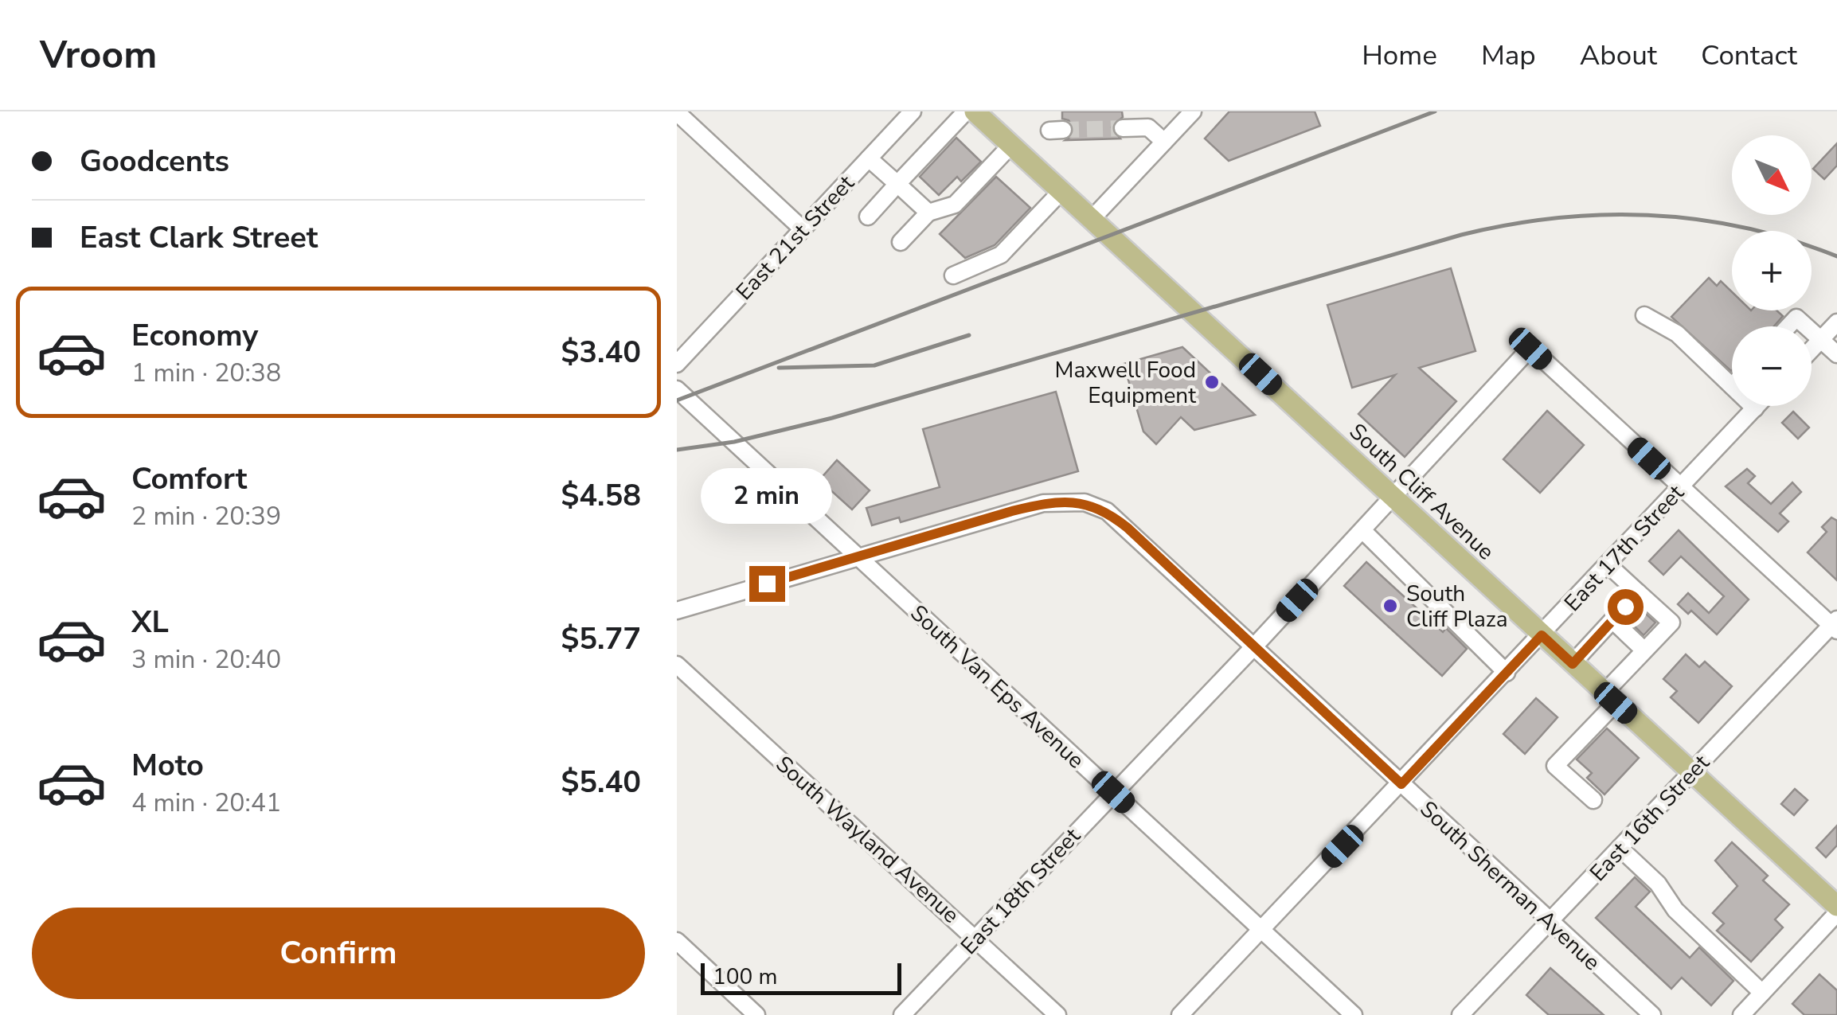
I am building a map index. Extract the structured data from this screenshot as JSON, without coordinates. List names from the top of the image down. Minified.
{"streets":{"main road":["South Cliff Avenue"],"street":["East 21st Street","East 17th Street","South Van Eps Avenue","East 16th Street","South Wayland Avenue","South Sherman Avenue","East 18th Street"]},"crossings":[["South Cliff Avenue","East 17th Street"],["South Cliff Avenue","East 16th Street"],["South Cliff Avenue","East 18th Street"],["East 17th Street","South Van Eps Avenue"],["East 17th Street","South Sherman Avenue"],["East 17th Street","East 18th Street"],["South Van Eps Avenue","South Sherman Avenue"],["South Van Eps Avenue","East 18th Street"],["East 16th Street","South Sherman Avenue"],["South Wayland Avenue","East 18th Street"],["South Sherman Avenue","East 18th Street"]],"places":["Maxwell Food Equipment","South Cliff Plaza"],"scale_bar":"100 m","north":"bottom right","page":{"header":"Vroom","nav":["Home","Map","About","Contact"],"banner":["Goodcents","East Clark Street"],"map_buttons":["+","−"],"list":[{"name":"Economy","note":"1 min · 20:38","value":"$3.40"},{"name":"Comfort","note":"2 min · 20:39","value":"$4.58"},{"name":"XL","note":"3 min · 20:40","value":"$5.77"},{"name":"Moto","note":"4 min · 20:41","value":"$5.40"}],"bubble":"2 min","buttons":"Confirm","scale":"100 m"}}
